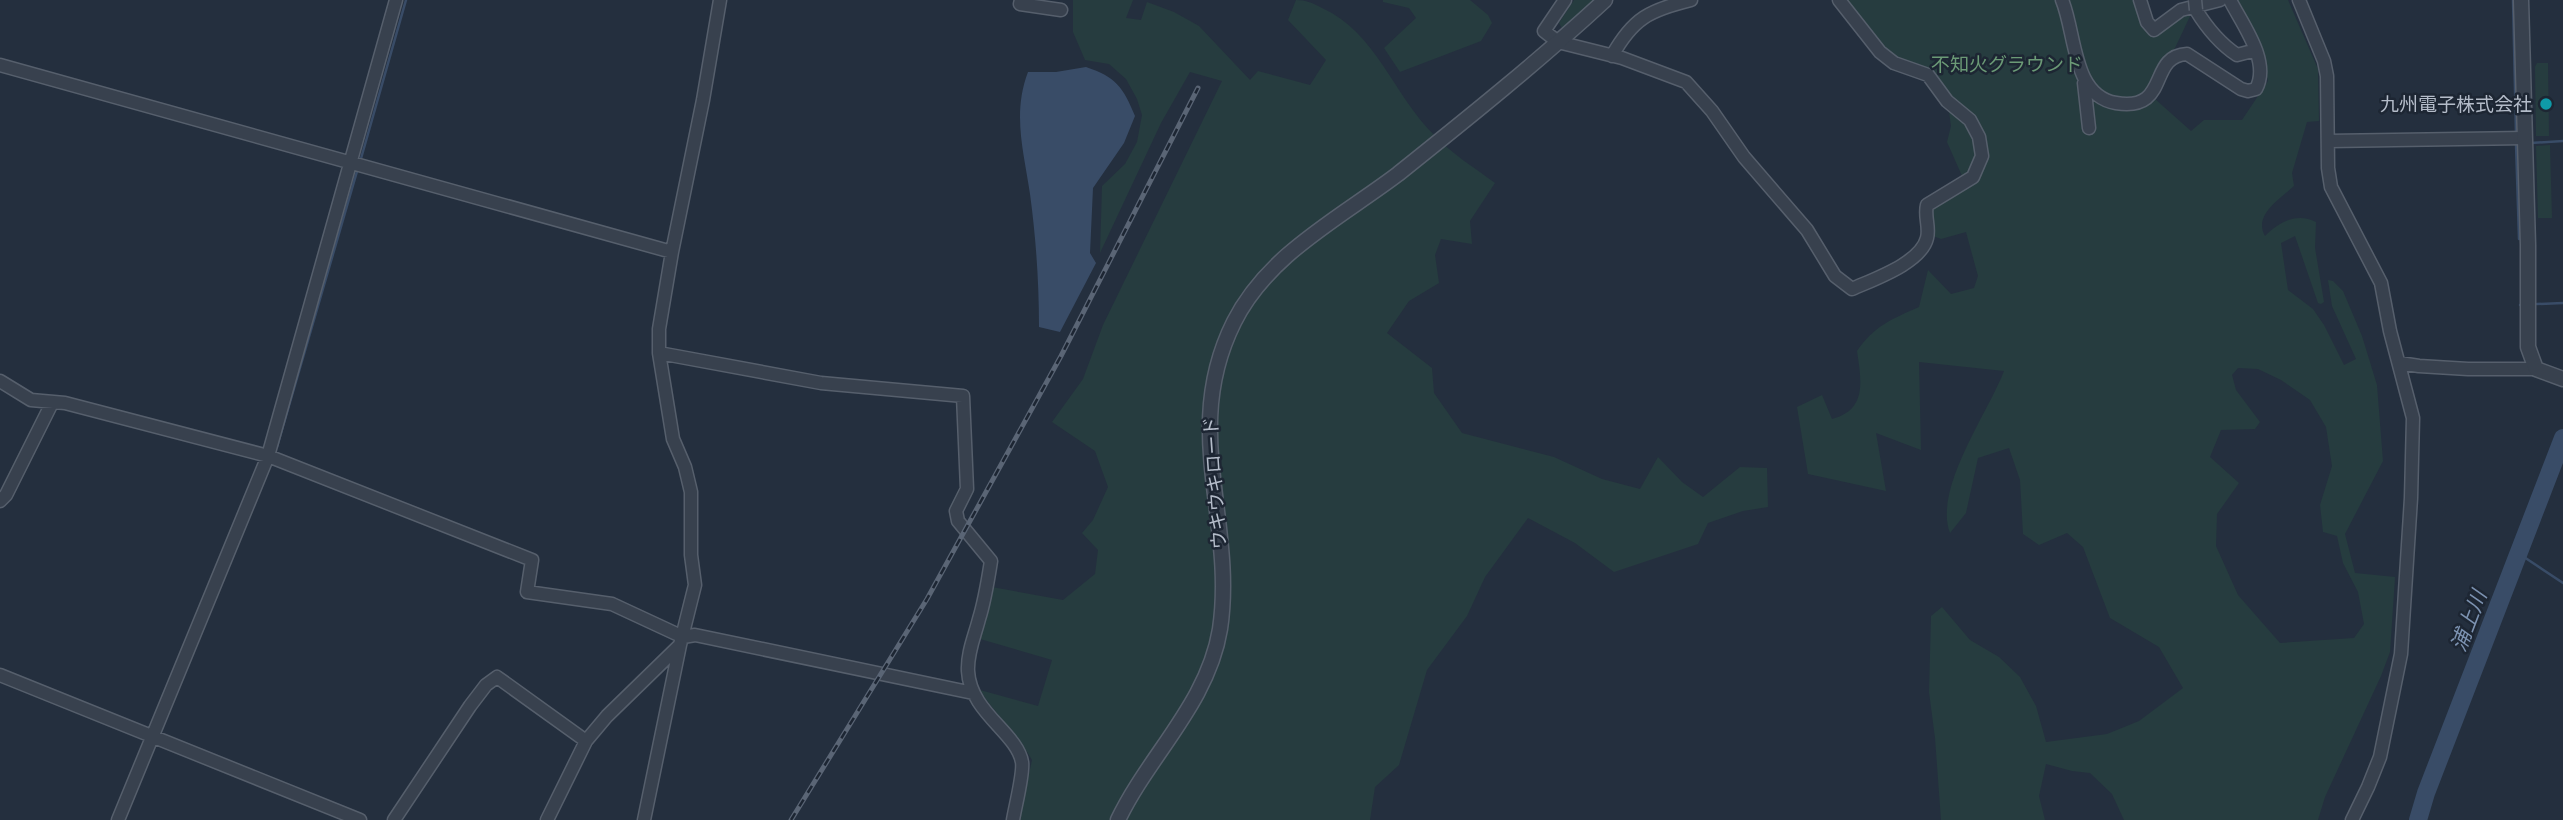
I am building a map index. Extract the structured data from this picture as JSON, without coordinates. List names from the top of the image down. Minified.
{"streets":{"street":["ウキウキロード"]},"water":["浦上川"],"parks":["不知火グラウンド"],"places":["九州電子株式会社"]}
